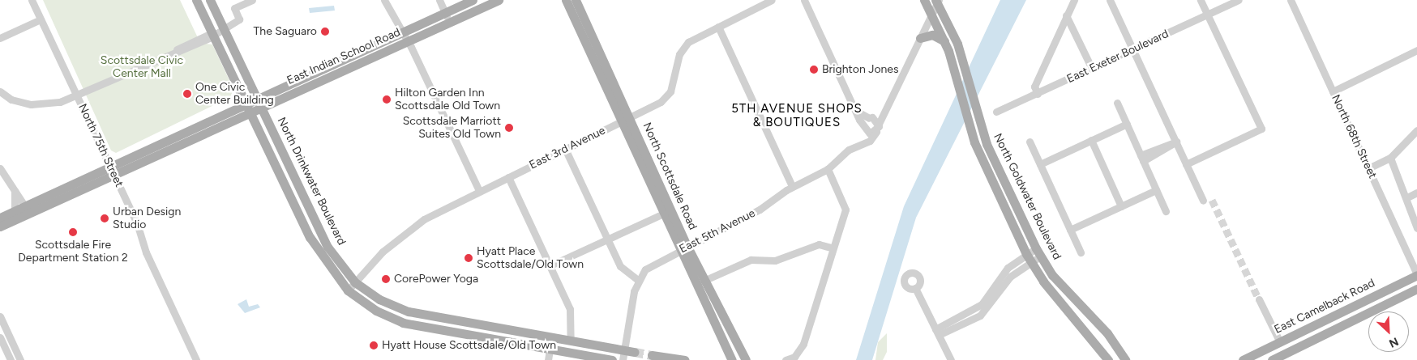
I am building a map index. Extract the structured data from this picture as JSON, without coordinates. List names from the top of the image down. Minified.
{"streets":{"main road":["East Indian School Road","North Scottsdale Road","North Drinkwater Boulevard","North Goldwater Boulevard","East Camelback Road"],"street":["East Exeter Boulevard","North 68th Street","North 75th Street","East 3rd Avenue","East 5th Avenue"]},"crossings":[["East Indian School Road","North 75th Street"],["East Indian School Road","North Drinkwater Boulevard"],["North 68th Street","East Camelback Road"],["East 3rd Avenue","North Scottsdale Road"],["East 3rd Avenue","North Drinkwater Boulevard"],["North Scottsdale Road","East 5th Avenue"]],"districts":["5TH AVENUE SHOPS & BOUTIQUES"],"parks":["Scottsdale Civic Center Mall"],"places":["The Saguaro","Brighton Jones","One Civic Center Building","Hilton Garden Inn Scottsdale Old Town","Scottsdale Marriott Suites Old Town","Urban Design Studio","Scottsdale Fire Department Station 2","Hyatt Place Scottsdale/Old Town","CorePower Yoga","Hyatt House Scottsdale/Old Town"],"north":"bottom right"}
